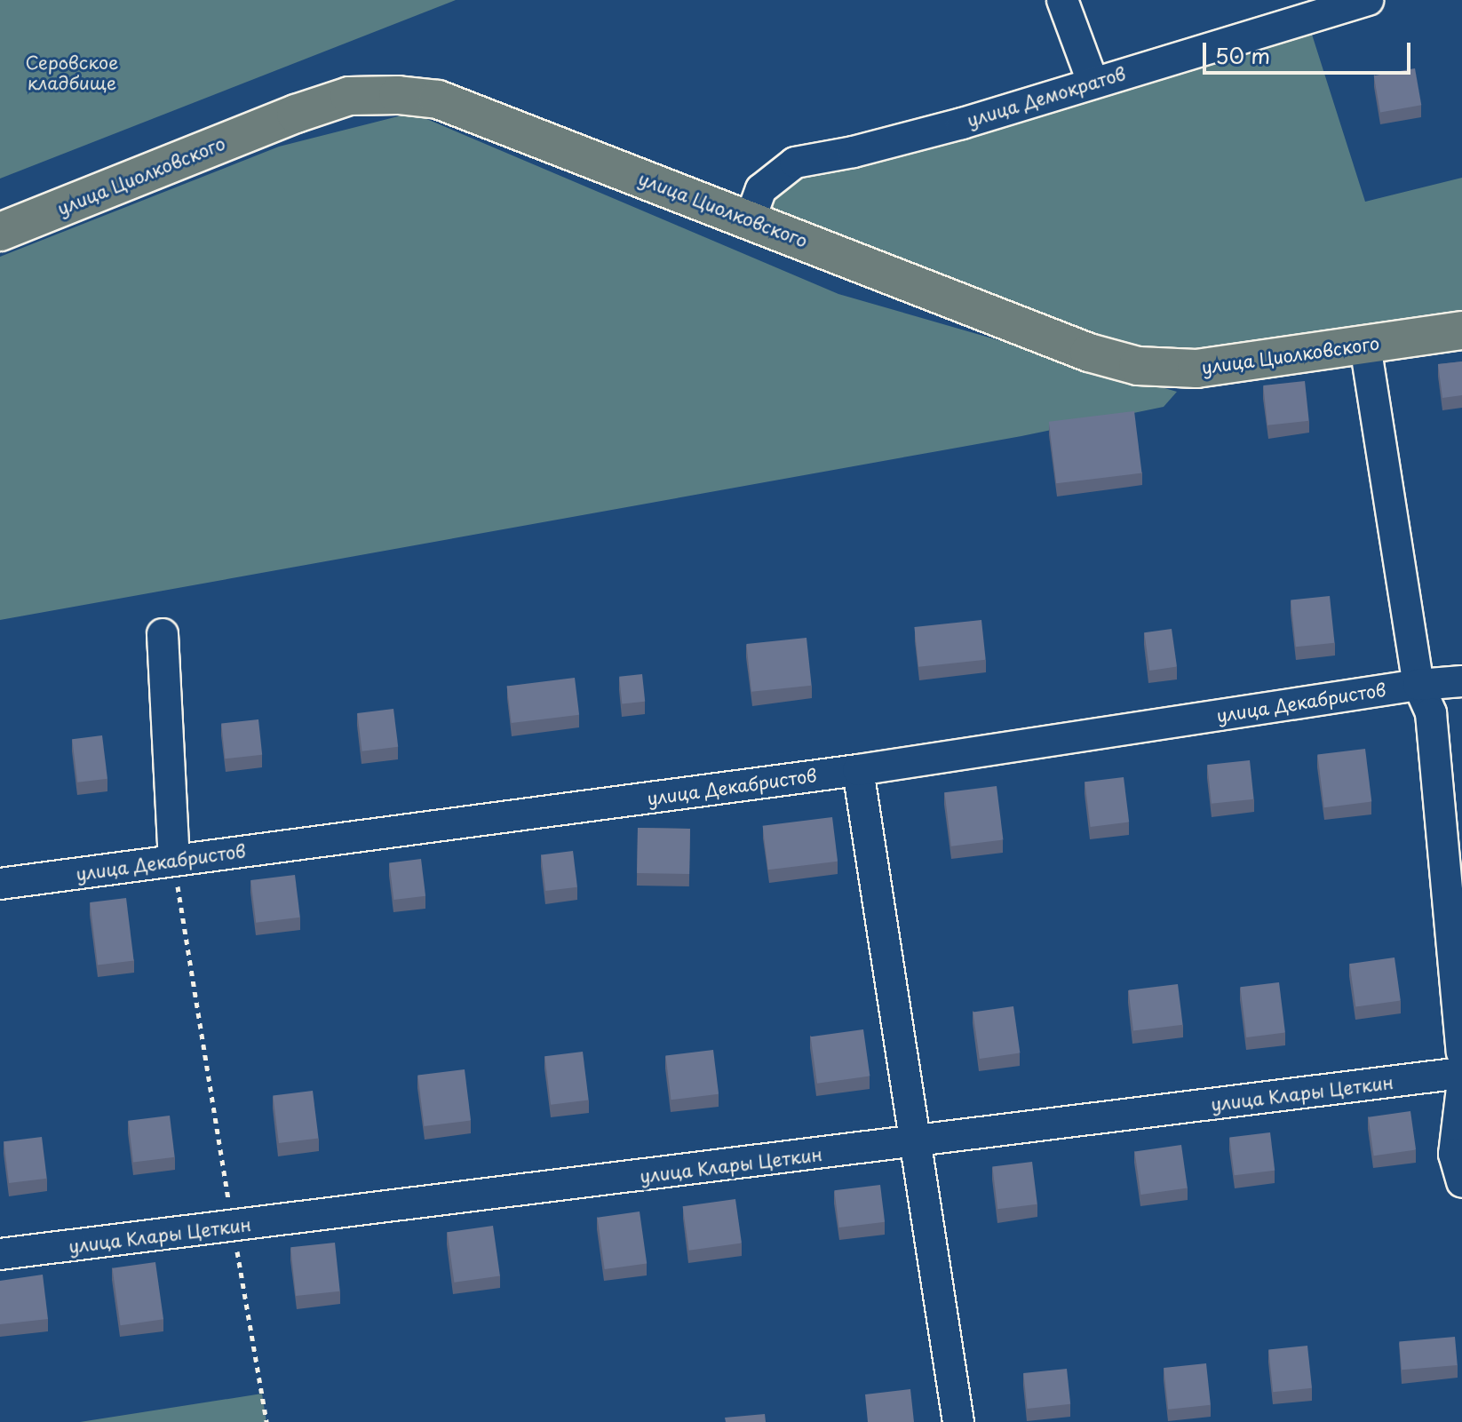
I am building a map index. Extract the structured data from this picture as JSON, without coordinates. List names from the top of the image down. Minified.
{"streets":{"main road":["улица Циолковского"],"street":["улица Демократов","улица Декабристов","улица Клары Цеткин"]},"crossings":[["улица Демократов","улица Циолковского"]],"parks":["Серовское кладбище"],"scale_bar":"50 m"}
